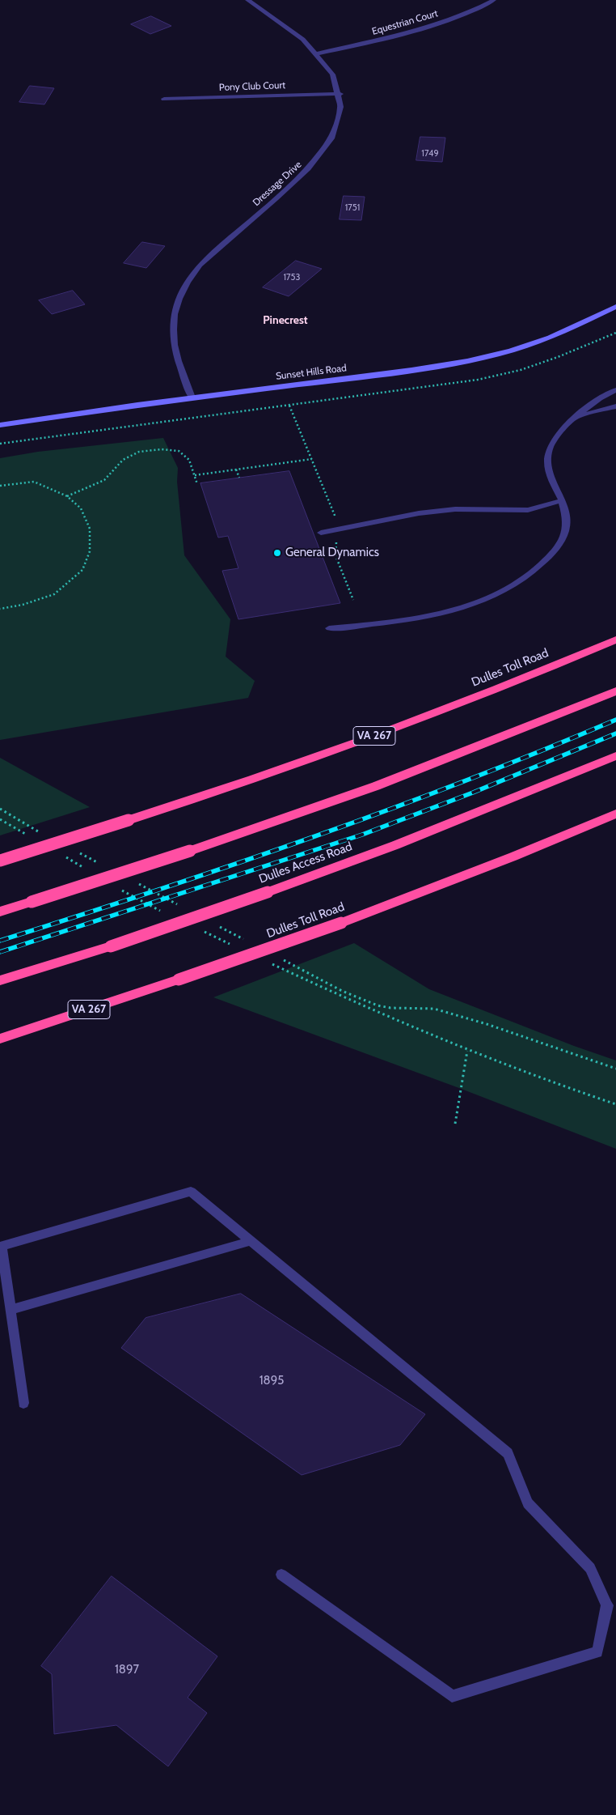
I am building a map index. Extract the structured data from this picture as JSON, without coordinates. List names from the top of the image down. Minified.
{"streets":{"highway":["Dulles Toll Road","VA 267","Dulles Access Road"],"main road":["Sunset Hills Road"],"street":["Equestrian Court","Pony Club Court","Dressage Drive"]},"crossings":[["Equestrian Court","Dressage Drive"],["Pony Club Court","Dressage Drive"],["Dressage Drive","Sunset Hills Road"]],"districts":["Pinecrest"],"places":["General Dynamics"],"house_numbers":["1749","1751","1753","1895","1897"]}
